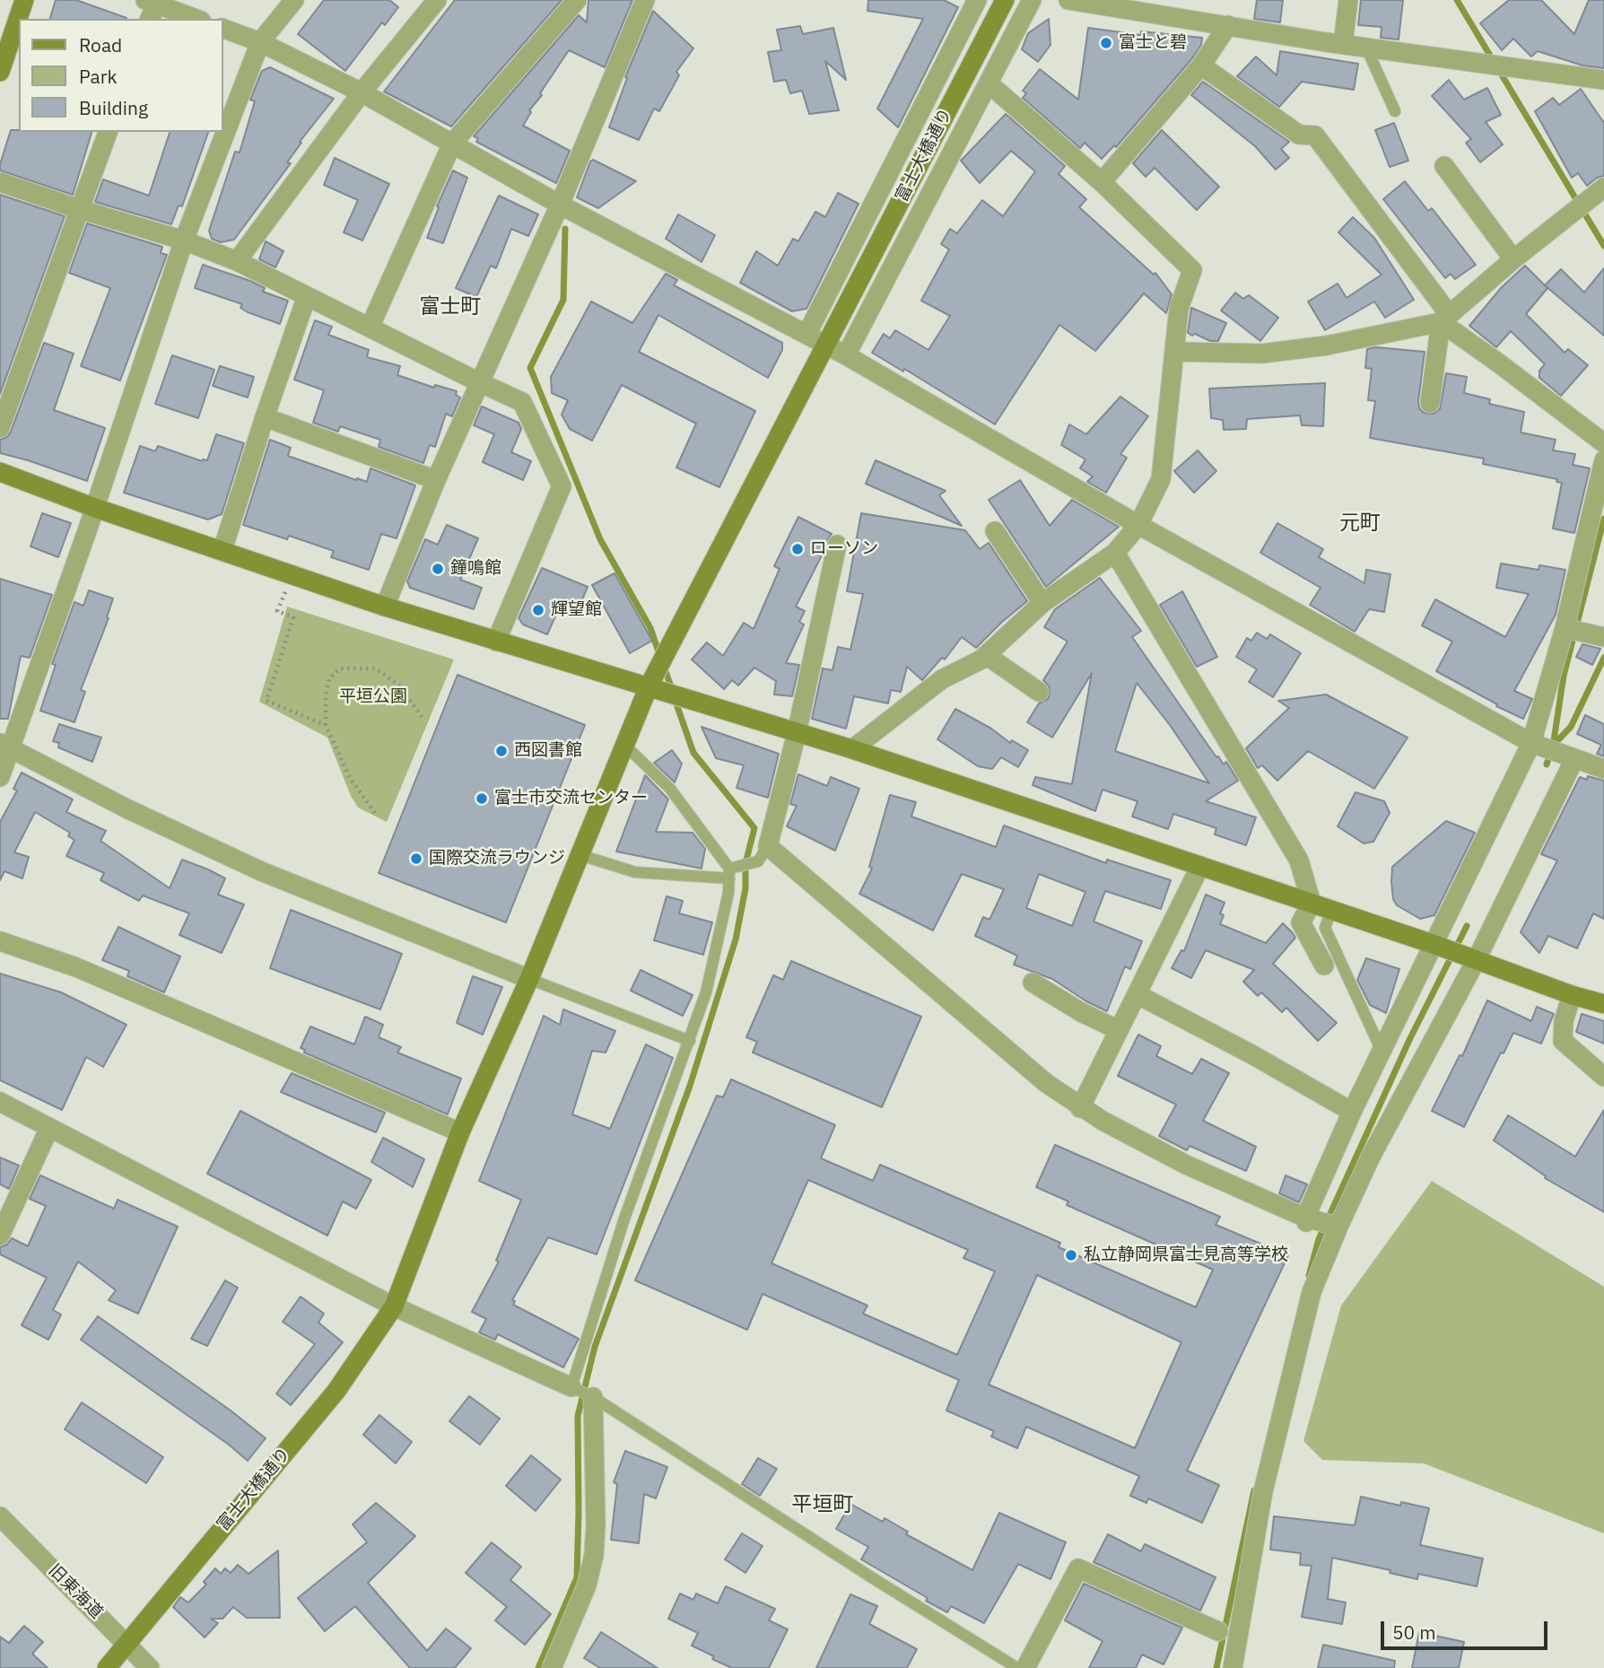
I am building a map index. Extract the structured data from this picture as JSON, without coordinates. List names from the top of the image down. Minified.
{"streets":{"street":["富士大橋通り","旧東海道"]},"crossings":[["富士大橋通り","旧東海道"]],"districts":["富士町","元町","平垣町"],"parks":["平垣公園"],"places":["富士と碧","ローソン","鐘鳴館","輝望館","西図書館","富士市交流センター","国際交流ラウンジ","私立静岡県富士見高等学校"],"legend":["Road","Park","Building"],"scale_bar":"50 m"}
